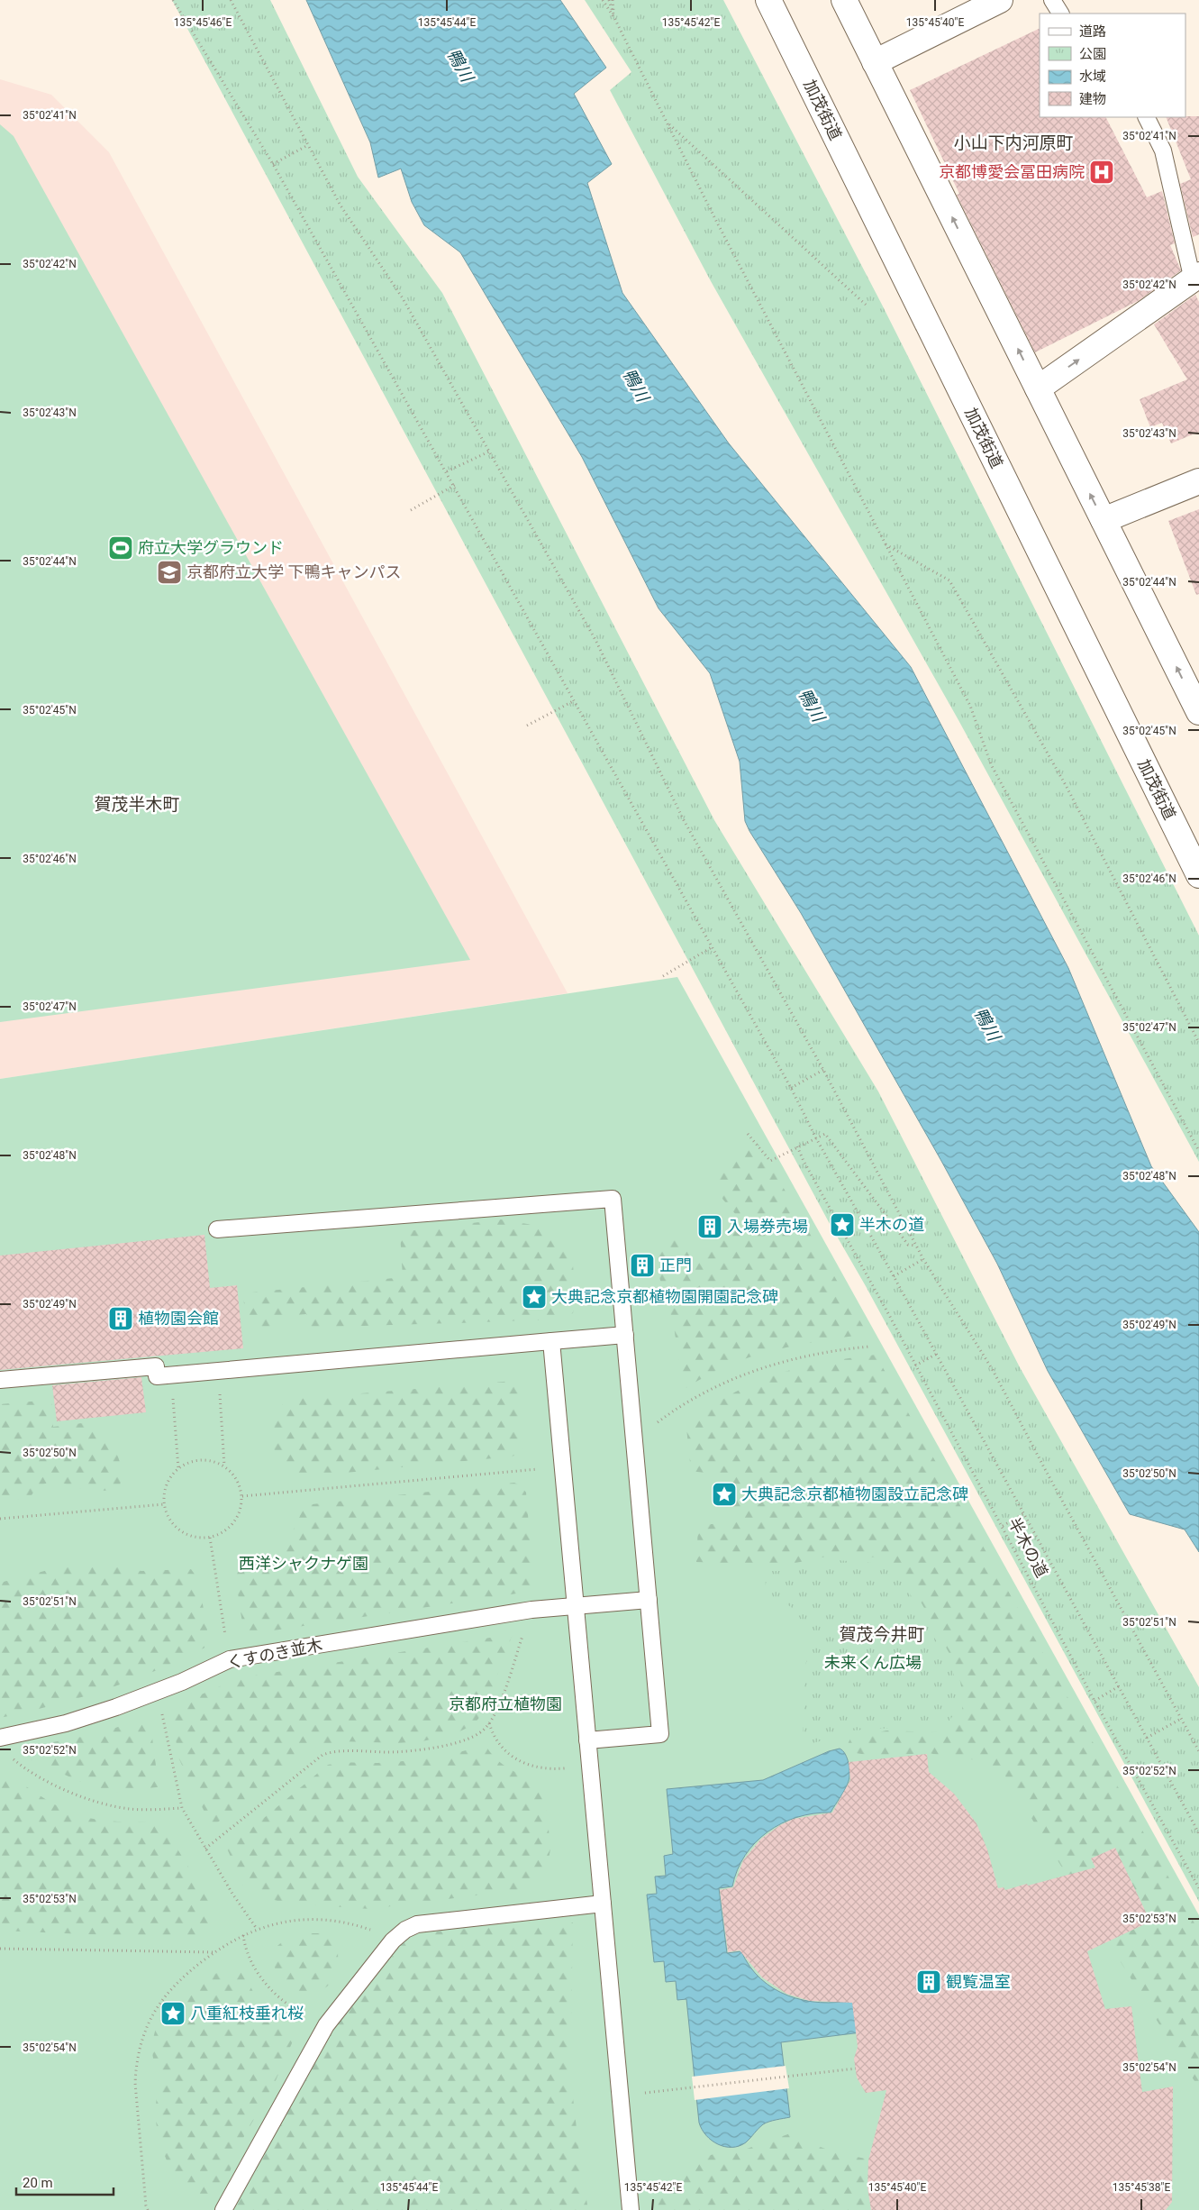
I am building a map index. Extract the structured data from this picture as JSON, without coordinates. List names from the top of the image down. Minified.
{"streets":{"street":["加茂街道"],"lane":["くすのき並木"],"path":["半木の道"]},"districts":["小山下内河原町","賀茂半木町","賀茂今井町"],"water":["鴨川"],"parks":["西洋シャクナゲ園","未来くん広場","京都府立植物園"],"places":{"hospital":["京都博愛会冨田病院"],"sports":["府立大学グラウンド"],"school or university":["京都府立大学 下鴨キャンパス"],"place":["半木の道","大典記念京都植物園開園記念碑","大典記念京都植物園設立記念碑","八重紅枝垂れ桜"],"building":["入場券売場","正門","植物園会館","観覧温室"]},"legend":["道路","公園","水域","建物"],"scale_bar":"20 m","coordinates":["135°45'46\"E","135°45'44\"E","135°45'42\"E","135°45'40\"E","35°02'41\"N","35°02'42\"N","35°02'43\"N","35°02'44\"N","35°02'45\"N","35°02'46\"N","35°02'47\"N","35°02'48\"N","35°02'49\"N","35°02'50\"N","35°02'51\"N","35°02'52\"N","35°02'53\"N","35°02'54\"N","135°45'38\"E"]}
